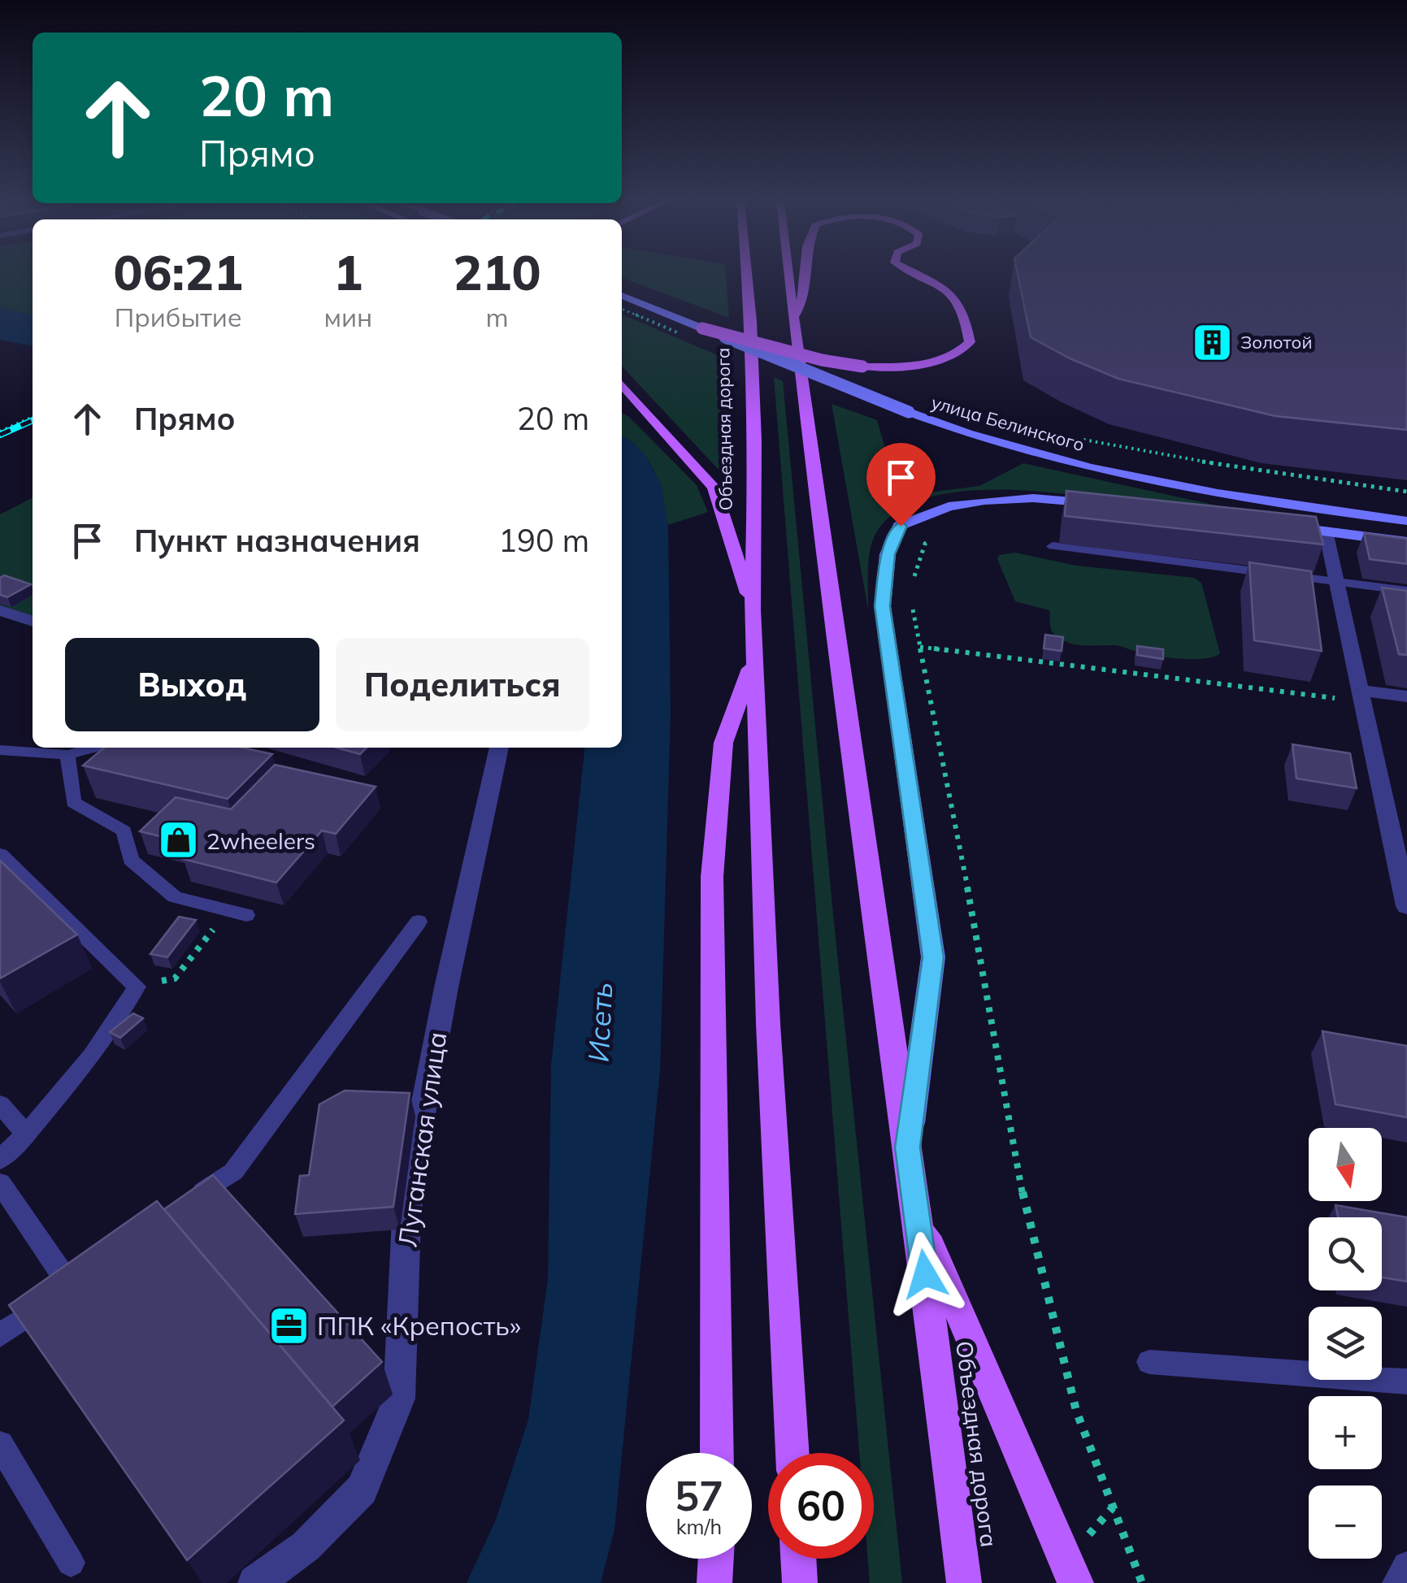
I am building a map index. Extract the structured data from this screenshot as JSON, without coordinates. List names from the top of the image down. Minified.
{"streets":{"main road":["улица Белинского","Объездная дорога"],"street":["Луганская улица"]},"water":["Исеть"],"places":{"building":["Золотой"],"shop":["2wheelers"],"office":["ППК «Крепость»"]},"north":"bottom","page":{"turn":["20 m","Прямо"],"eta":["06:21","Прибытие","1","мин","210","m"],"list":[{"name":"Прямо","value":"20 m"},{"name":"Пункт назначения","value":"190 m"}],"buttons":["Выход","Поделиться"],"map_buttons":["+","−"],"speed":"57 km/h","limit":"60"}}
